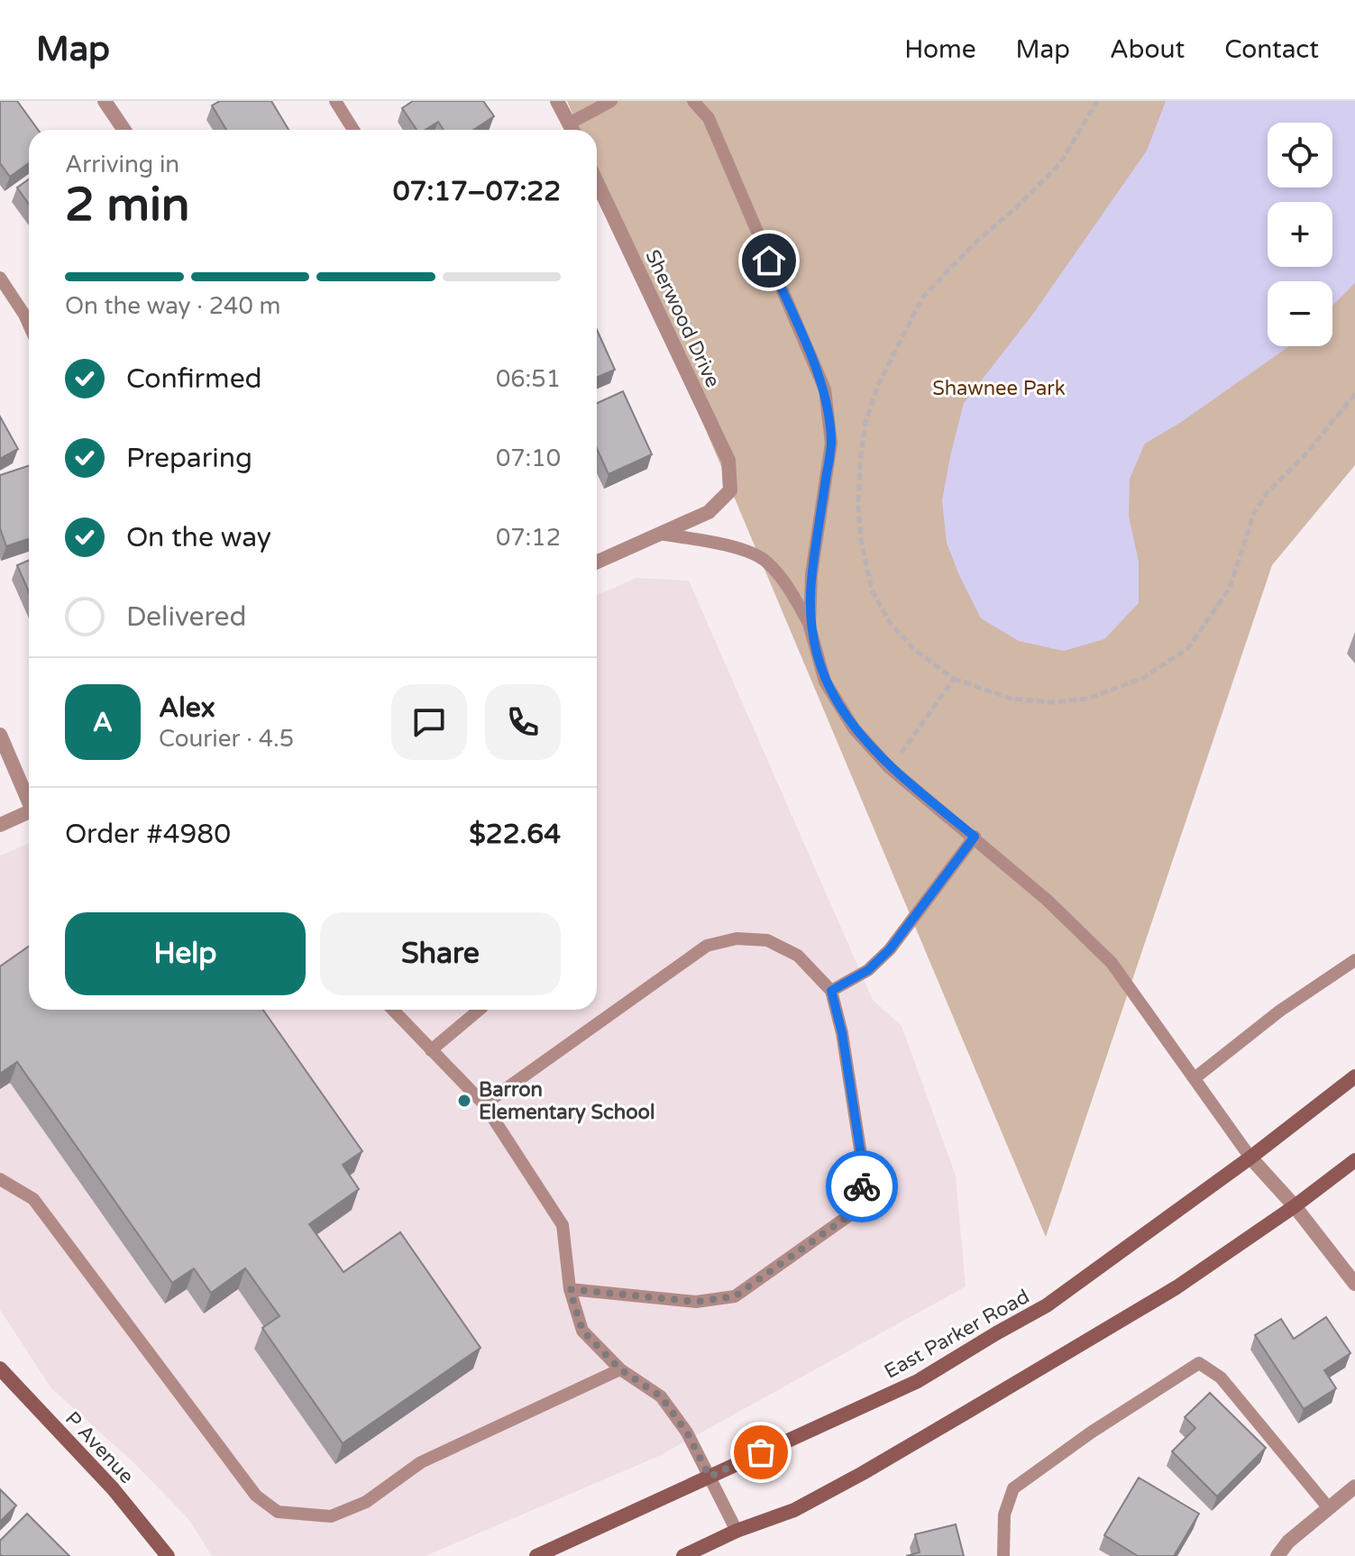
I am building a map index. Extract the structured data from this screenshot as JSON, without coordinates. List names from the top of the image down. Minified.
{"streets":{"main road":["East Parker Road","P Avenue"],"street":["Sherwood Drive"]},"parks":["Shawnee Park"],"places":["Barron Elementary School"],"page":{"header":"Map","nav":["Home","Map","About","Contact"],"map_buttons":["+","−"],"heading":["2 min","Arriving in","07:17–07:22"],"panel":["Alex","Courier · 4.5","Order #4980","$22.64"],"bar":"On the way · 240 m","list":[["Confirmed","06:51"],["Preparing","07:10"],["On the way","07:12"],"Delivered"],"round":"A","buttons":["Help","Share"]}}
